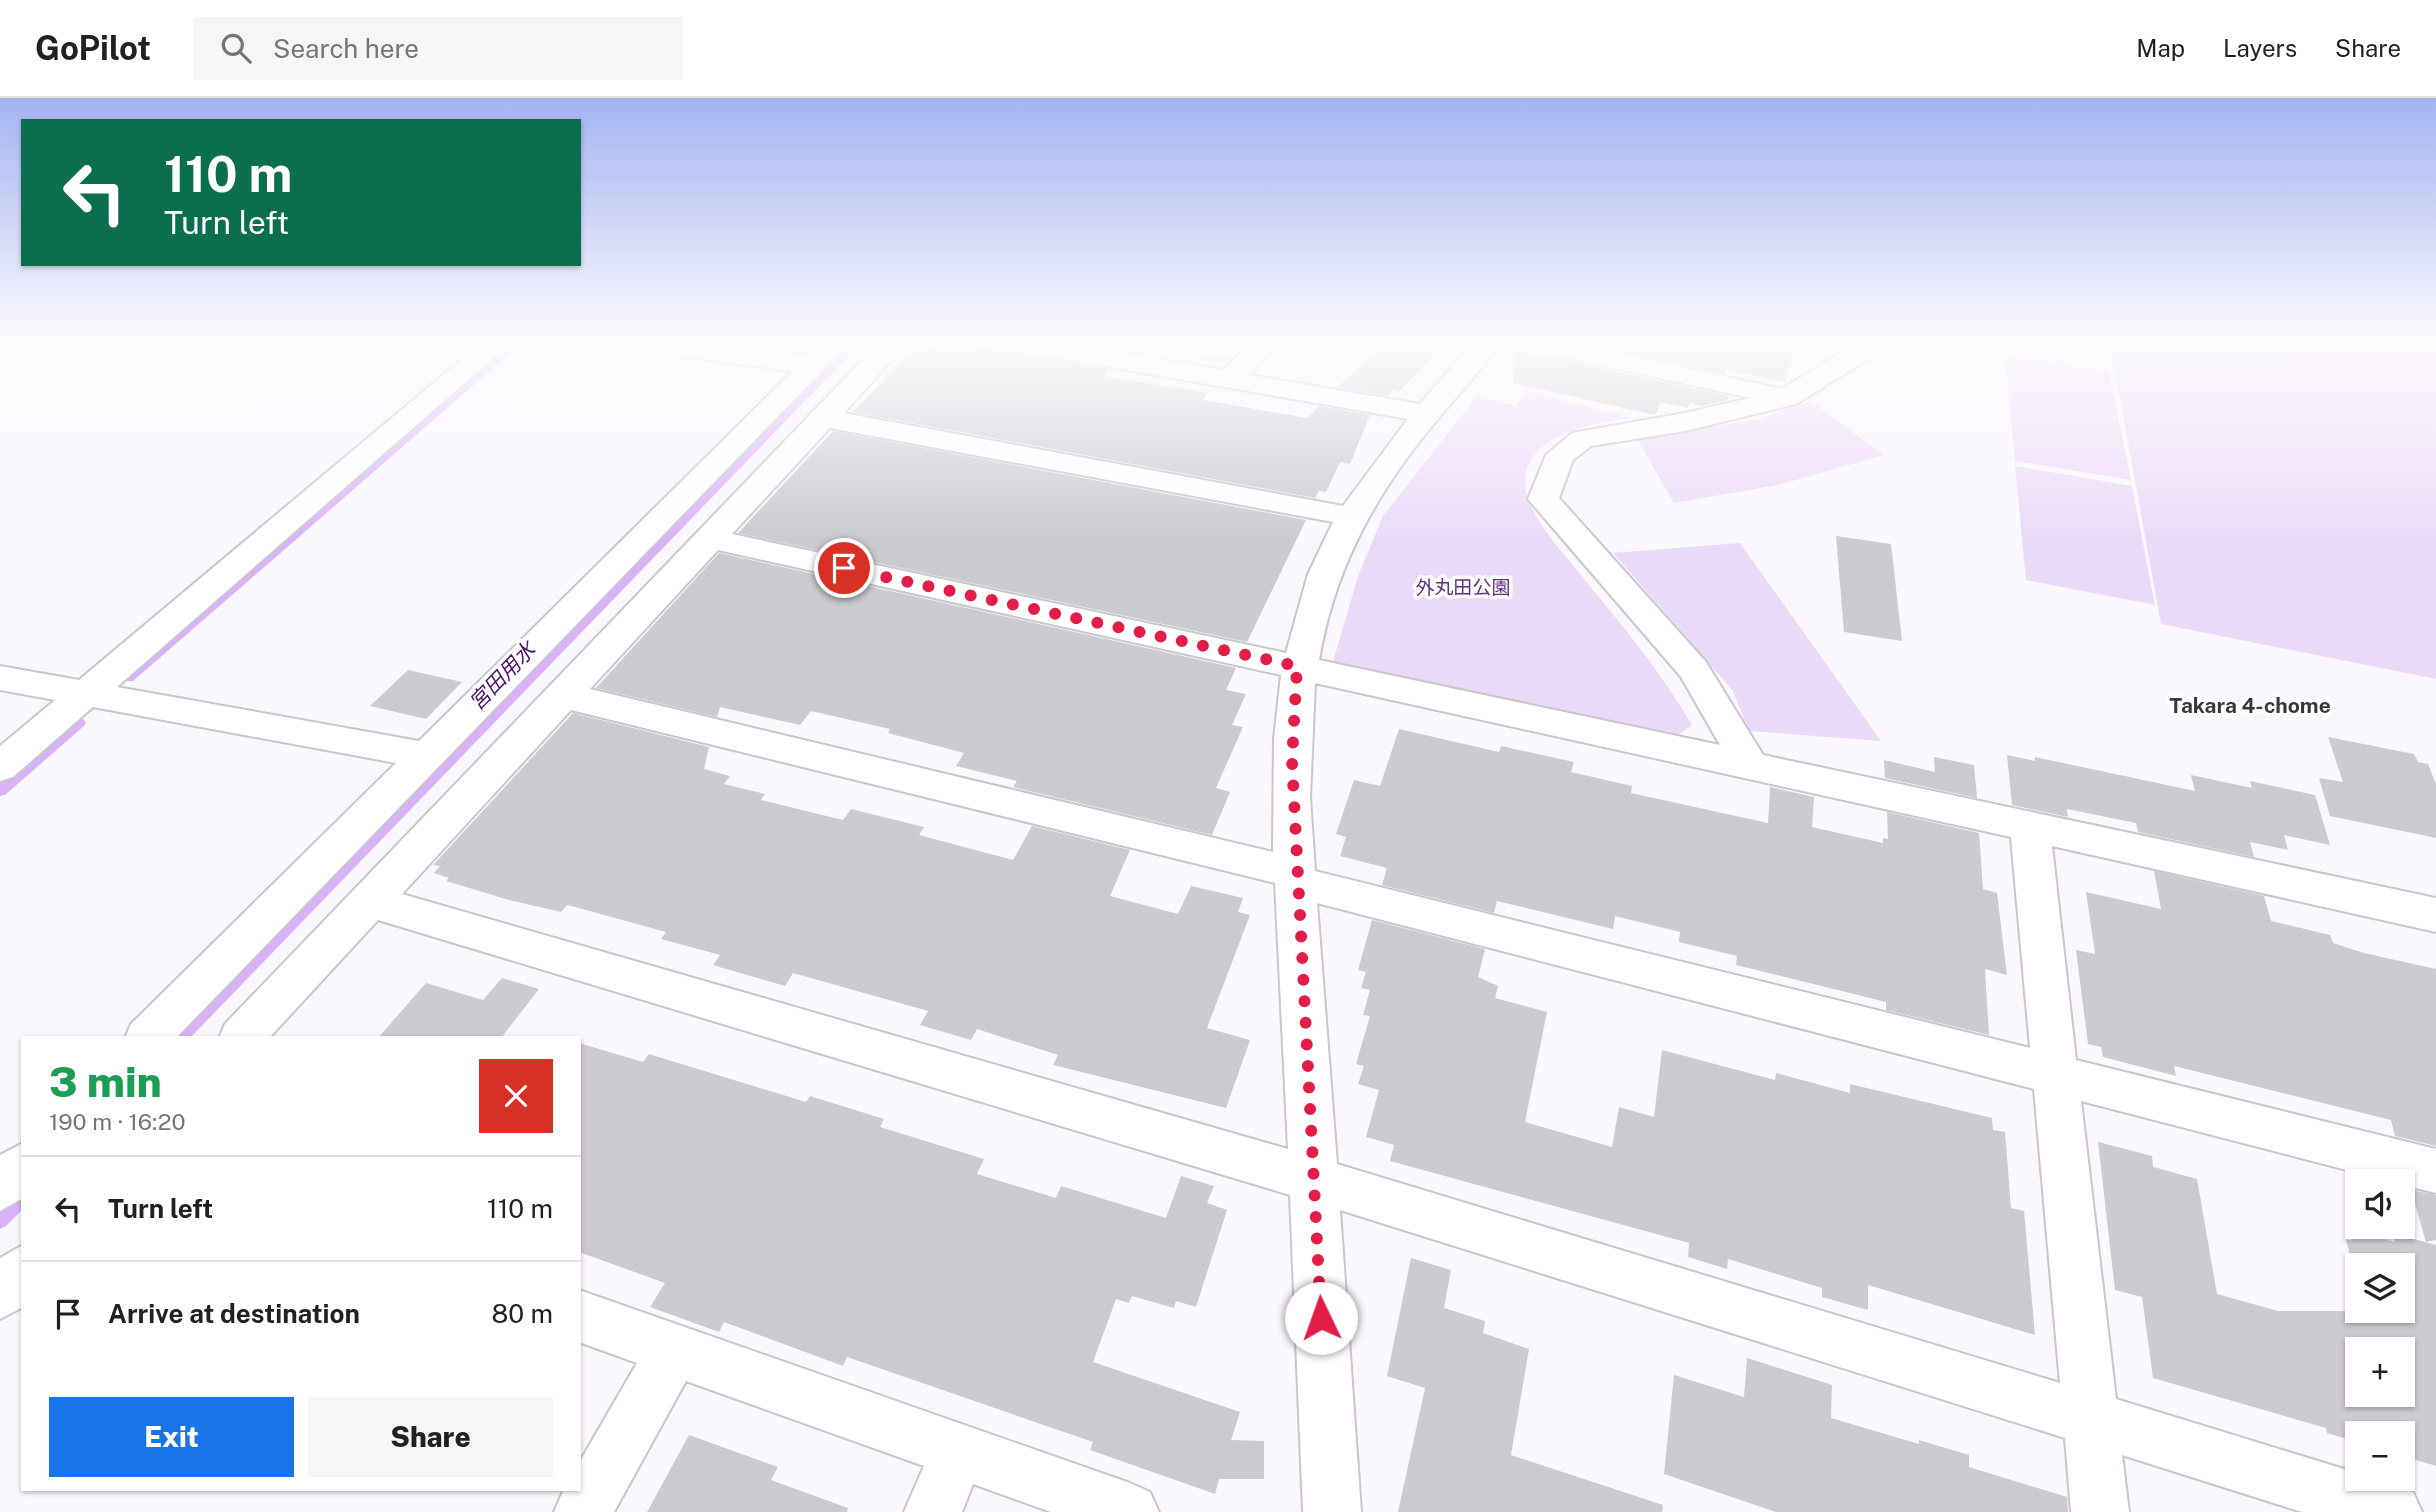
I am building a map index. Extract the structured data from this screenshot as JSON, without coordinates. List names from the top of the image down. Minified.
{"districts":["Takara 4-chome"],"water":["宮田用水"],"parks":["外丸田公園"],"page":{"header":"GoPilot","search":"Search here","nav":["Map","Layers","Share"],"turn":["110 m","Turn left"],"heading":["3 min","190 m · 16:20"],"list":[{"name":"Turn left","value":"110 m"},{"name":"Arrive at destination","value":"80 m"}],"map_buttons":["+","−"],"buttons":["Exit","Share"]}}
